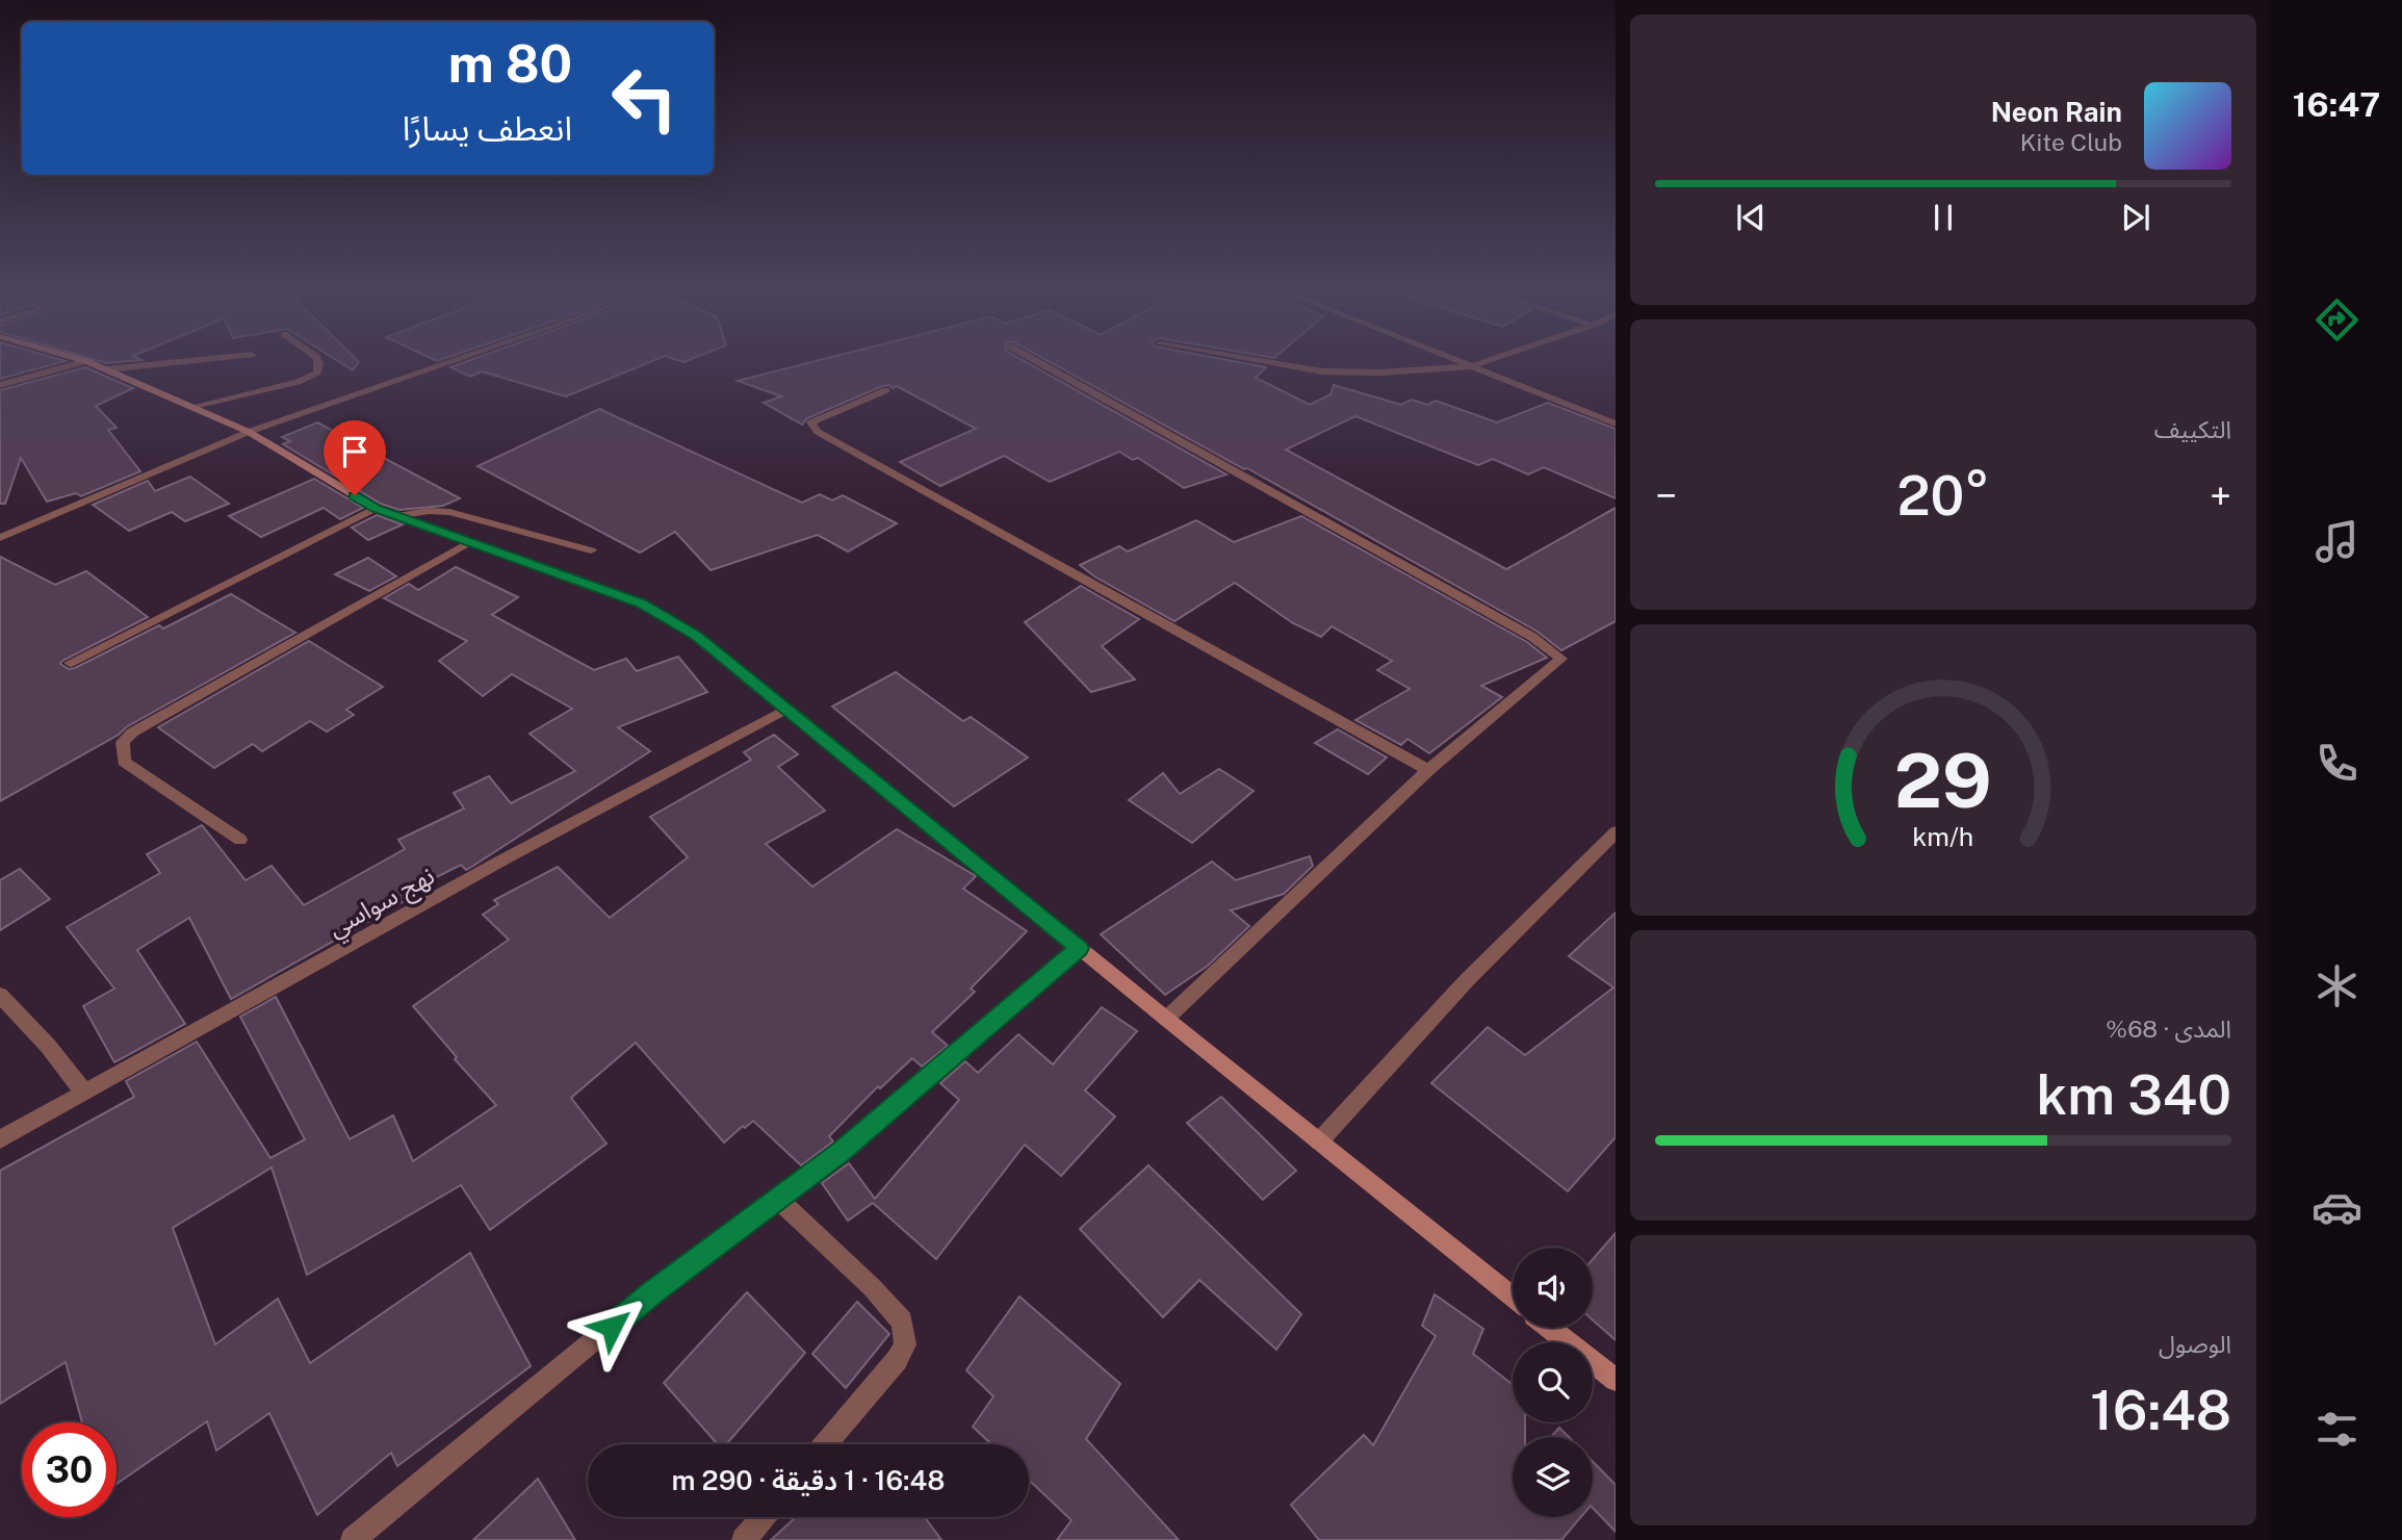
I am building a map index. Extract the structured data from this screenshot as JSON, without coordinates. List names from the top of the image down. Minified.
{"streets":{"street":["نهج سواسي"]},"page":{"tabs":"16:47","turn":["80 m","انعطف يسارًا"],"song":["Neon Rain","Kite Club"],"tile":["التكييف",["المدى · 68%","340 km"],["الوصول","16:48"]],"heat":["−","20°","+"],"limit":"30","trip":"16:48 · 1 دقيقة · 290 m","gauge":["29","km/h"]}}
